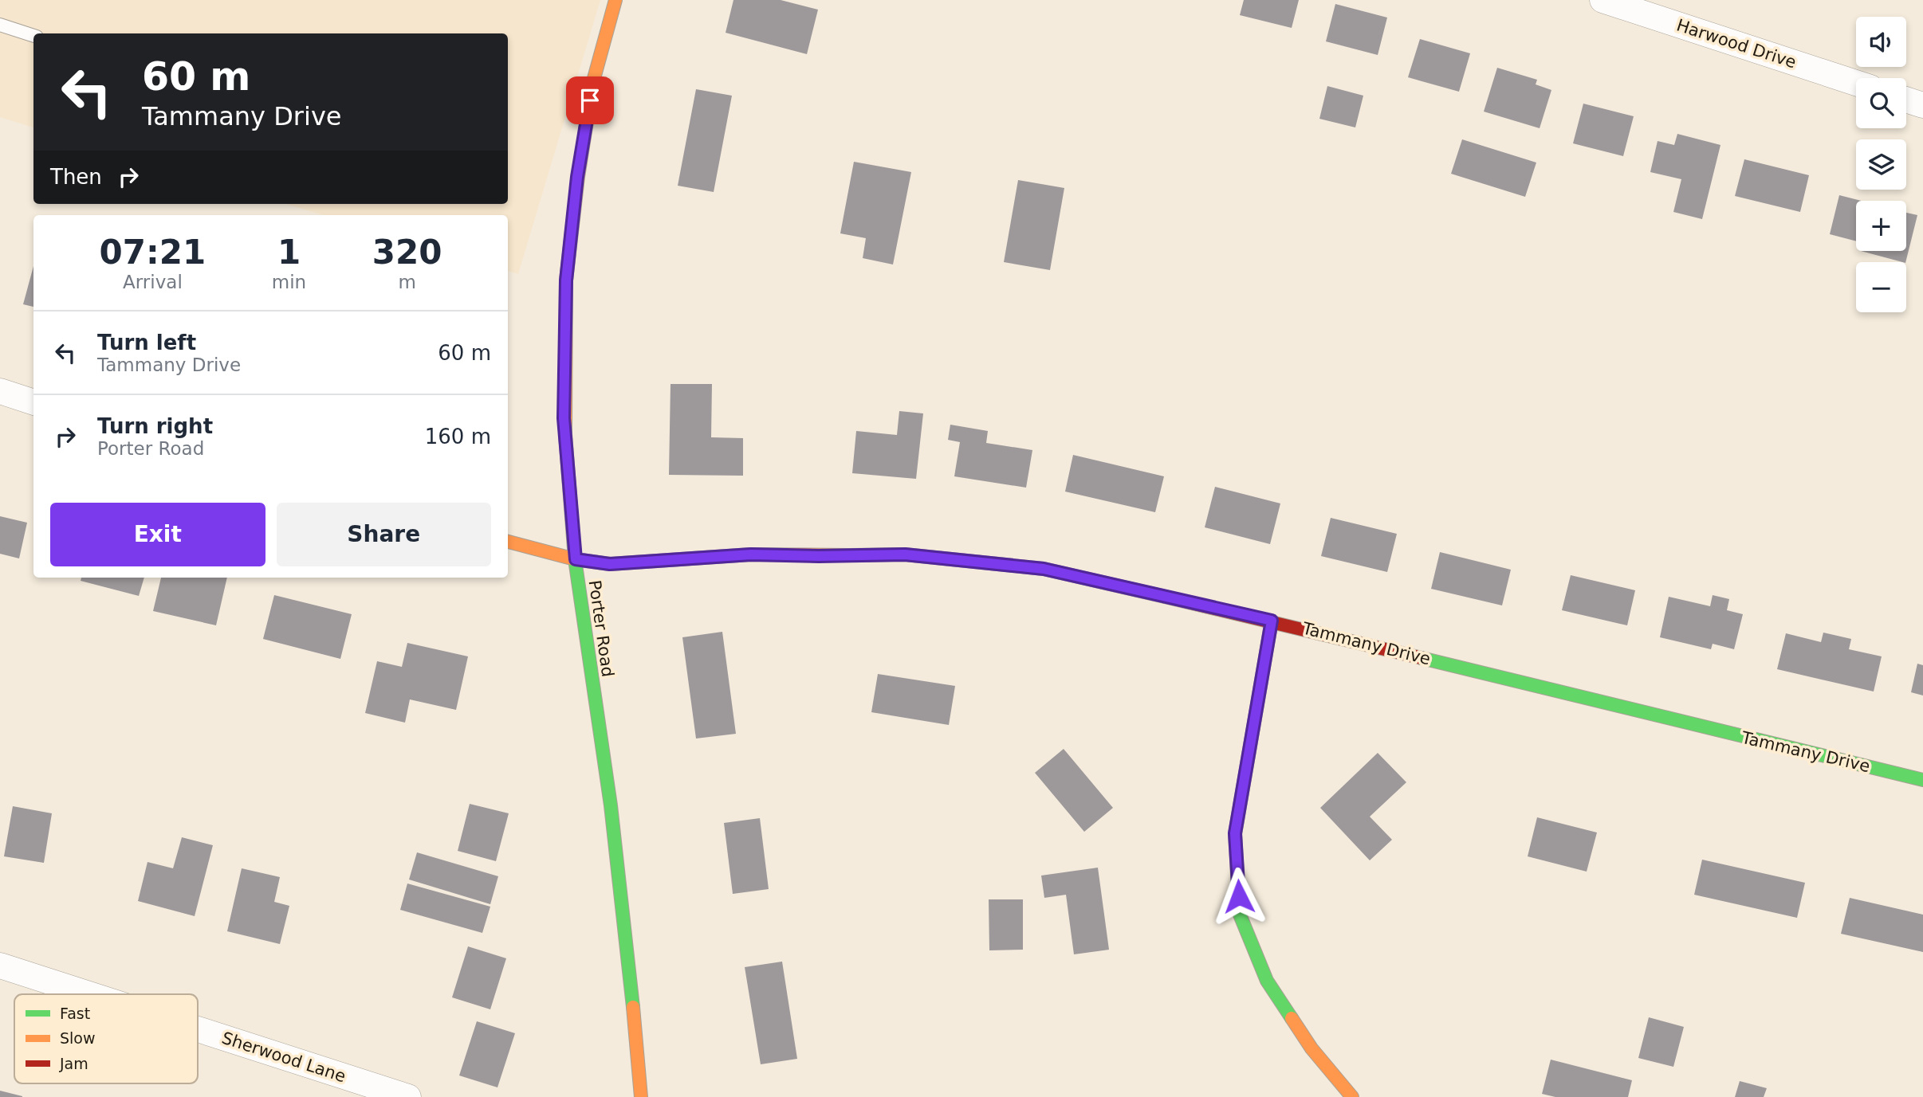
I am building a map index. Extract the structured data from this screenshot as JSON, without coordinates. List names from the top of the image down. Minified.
{"streets":{"street":["Harwood Drive","Porter Road","Tammany Drive","Sherwood Lane"]},"crossings":[["Porter Road","Tammany Drive"]],"legend":["Fast","Slow","Jam"],"page":{"map_buttons":["+","−"],"turn":["60 m","Tammany Drive"],"then":"Then","eta":["07:21","Arrival","1","min","320","m"],"list":[{"name":"Turn left","note":"Tammany Drive","value":"60 m"},{"name":"Turn right","note":"Porter Road","value":"160 m"}],"buttons":["Exit","Share"]}}
